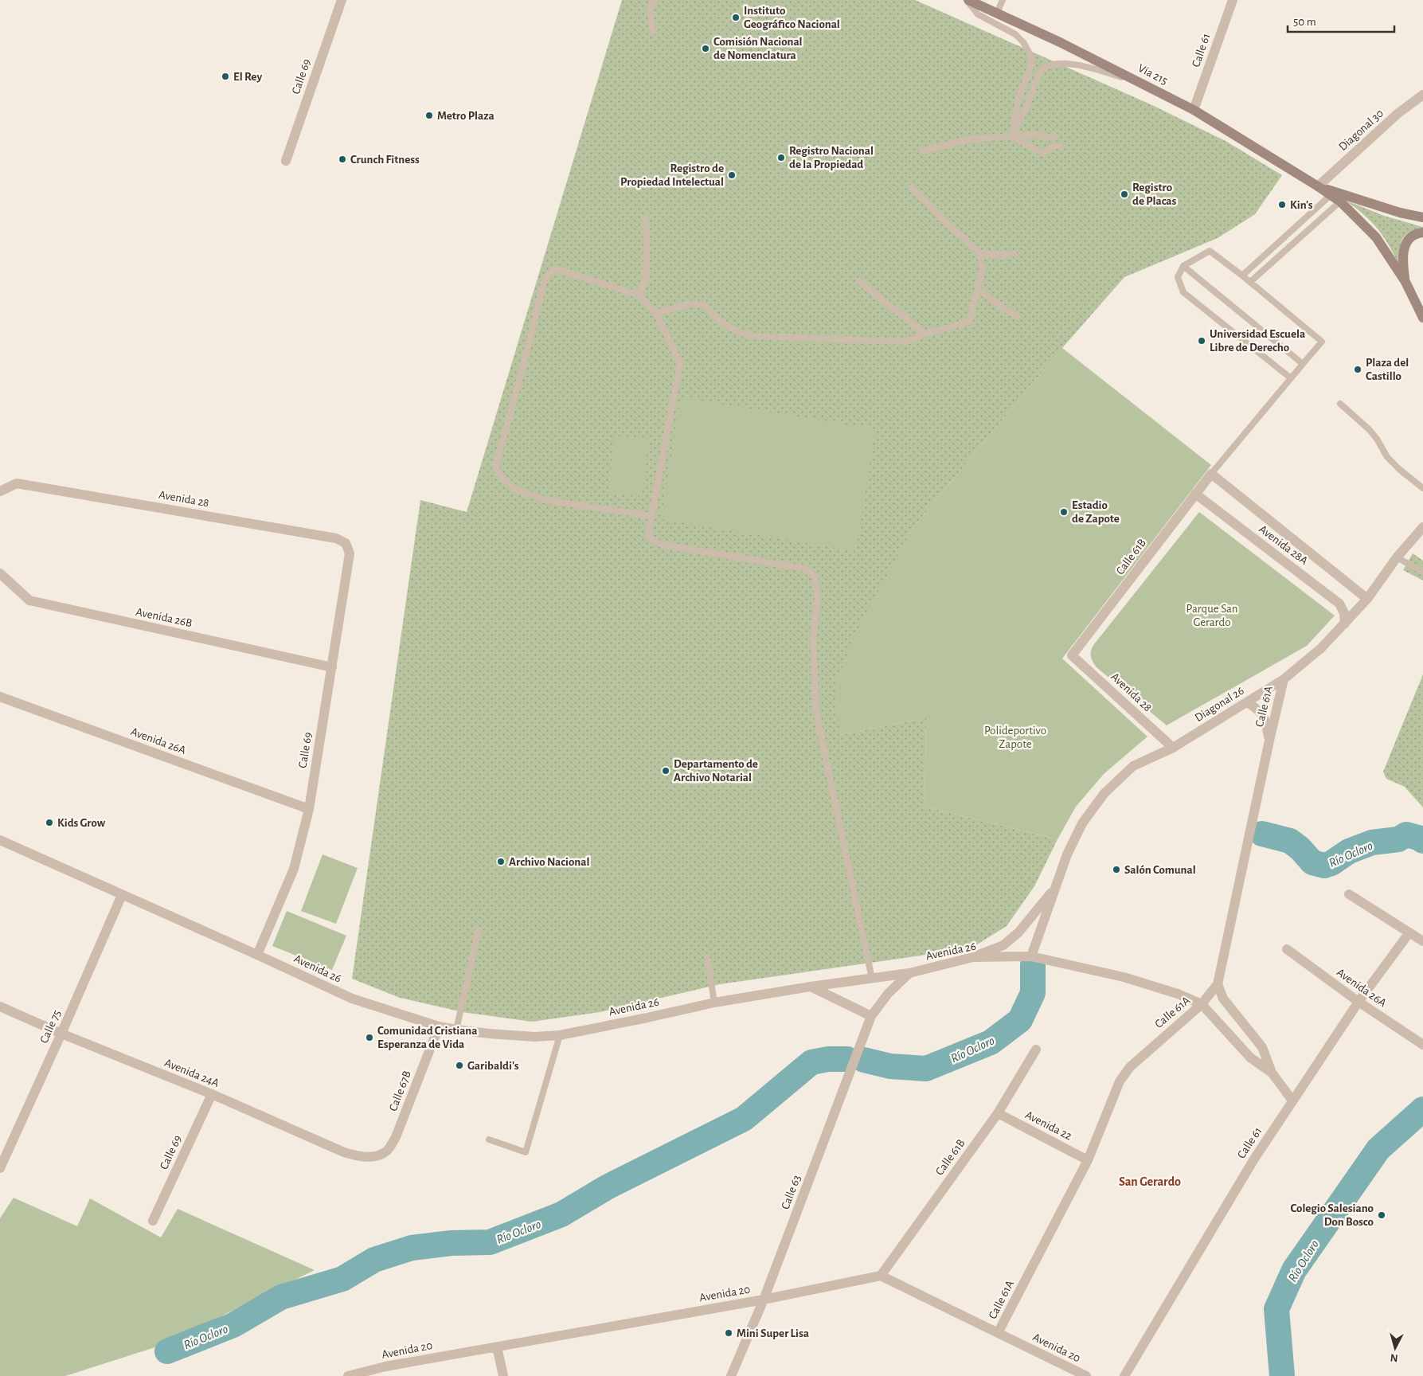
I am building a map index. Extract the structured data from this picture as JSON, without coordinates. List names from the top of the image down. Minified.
{"streets":{"main road":["Vía 215"],"street":["Calle 61","Calle 69","Diagonal 30","Avenida 28","Avenida 28A","Calle 61B","Avenida 26B","Diagonal 26","Calle 61A","Avenida 26A","Avenida 26","Calle 75","Avenida 24A","Calle 67B","Avenida 22","Calle 63","Avenida 20"]},"crossings":[["Calle 61","Vía 215"],["Calle 61","Avenida 26A"],["Calle 61","Avenida 26"],["Vía 215","Diagonal 30"],["Calle 69","Avenida 28"],["Calle 69","Avenida 26B"],["Calle 69","Avenida 26A"],["Calle 69","Avenida 26"],["Calle 69","Avenida 24A"],["Avenida 28","Calle 61B"],["Avenida 28","Diagonal 26"],["Avenida 28A","Calle 61B"],["Avenida 28A","Diagonal 26"],["Calle 61B","Avenida 22"],["Calle 61B","Avenida 20"],["Diagonal 26","Calle 61A"],["Diagonal 26","Avenida 26"],["Calle 61A","Avenida 26"],["Calle 61A","Avenida 22"],["Calle 61A","Avenida 20"],["Avenida 26","Calle 75"],["Avenida 26","Calle 67B"],["Avenida 26","Calle 63"],["Calle 75","Avenida 24A"],["Avenida 24A","Calle 67B"],["Calle 63","Avenida 20"]],"districts":["San Gerardo"],"water":["Río Ocloro"],"parks":["Parque San Gerardo","Polideportivo Zapote"],"places":["Instituto Geográfico Nacional","Comisión Nacional de Nomenclatura","El Rey","Metro Plaza","Registro Nacional de la Propiedad","Crunch Fitness","Registro de Propiedad Intelectual","Registro de Placas","Kin's","Universidad Escuela Libre de Derecho","Plaza del Castillo","Estadio de Zapote","Departamento de Archivo Notarial","Kids Grow","Archivo Nacional","Salón Comunal","Comunidad Cristiana Esperanza de Vida","Garibaldi's","Colegio Salesiano Don Bosco","Mini Super Lisa"],"scale_bar":"50 m","north":"bottom"}
